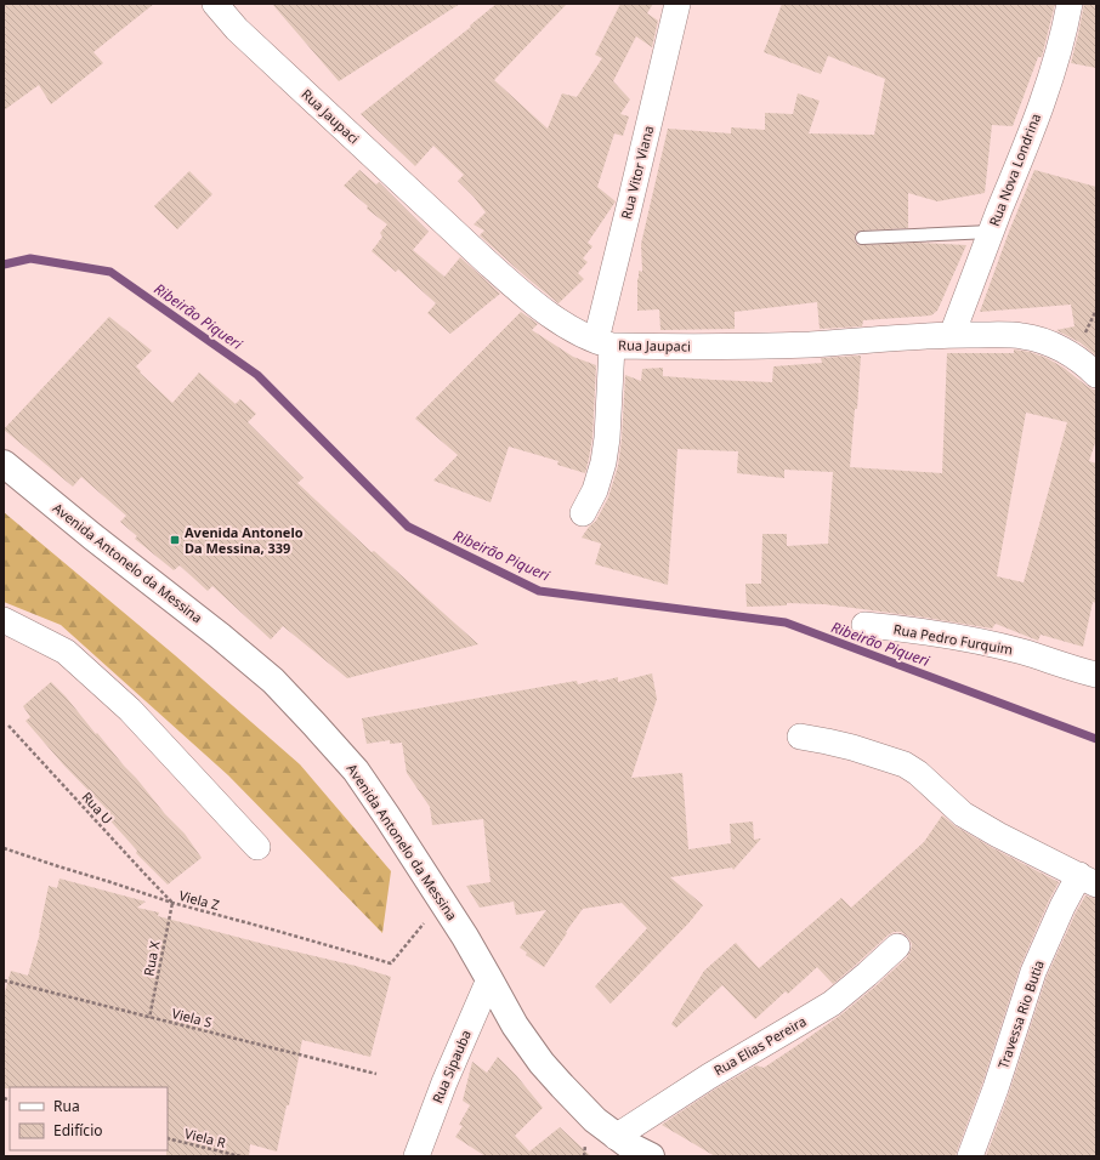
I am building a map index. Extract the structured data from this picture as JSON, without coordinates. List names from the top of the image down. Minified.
{"streets":{"street":["Rua Jaupaci","Rua Nova Londrina","Rua Vitor Viana","Avenida Antonelo da Messina","Rua Pedro Furquim","Travessa Rio Butia","Rua Elias Pereira","Rua Sipauba"],"path":["Rua U","Viela Z","Rua X","Viela S","Viela R"]},"crossings":[["Rua Jaupaci","Rua Nova Londrina"],["Rua Jaupaci","Rua Vitor Viana"],["Avenida Antonelo da Messina","Rua Elias Pereira"],["Avenida Antonelo da Messina","Rua Sipauba"],["Rua U","Viela Z"],["Rua U","Rua X"],["Viela Z","Rua X"],["Rua X","Viela S"]],"water":["Ribeirão Piqueri"],"places":{"transit":["Avenida Antonelo Da Messina, 339"]},"legend":["Rua","Edifício"]}
